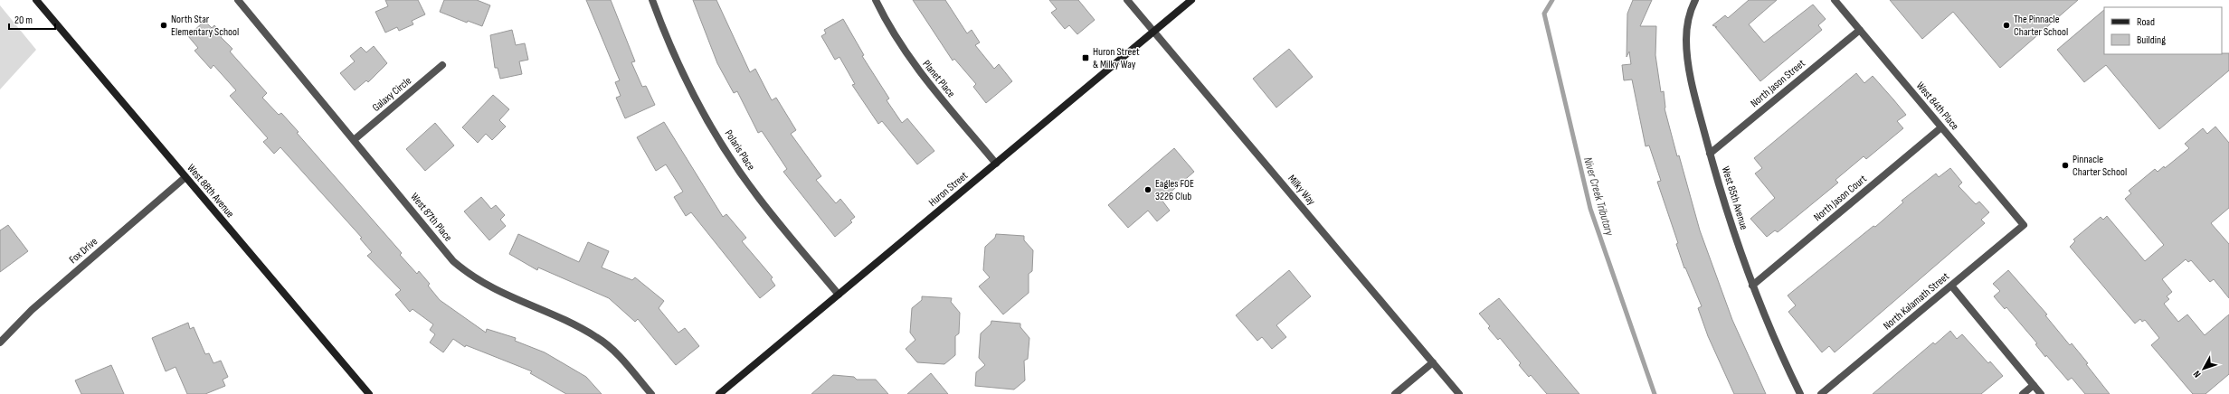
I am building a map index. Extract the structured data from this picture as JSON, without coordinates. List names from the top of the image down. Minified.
{"streets":{"main road":["Huron Street","West 88th Avenue"],"street":["Planet Place","North Jason Street","Galaxy Circle","West 84th Place","Polaris Place","Milky Way","West 85th Avenue","North Jason Court","West 87th Place","Fox Drive","North Kalamath Street"]},"crossings":[["Planet Place","Huron Street"],["North Jason Street","West 84th Place"],["North Jason Street","West 85th Avenue"],["Galaxy Circle","West 87th Place"],["West 84th Place","North Jason Court"],["West 84th Place","North Kalamath Street"],["Polaris Place","Huron Street"],["Huron Street","Milky Way"],["West 88th Avenue","Fox Drive"],["West 85th Avenue","North Jason Court"]],"water":["Niver Creek Tributary"],"places":{"other":["North Star Elementary School","The Pinnacle Charter School","Pinnacle Charter School","Eagles FOE 3226 Club"],"transit":["Huron Street & Milky Way"]},"legend":["Road","Building"],"scale_bar":"20 m","north":"bottom left"}
